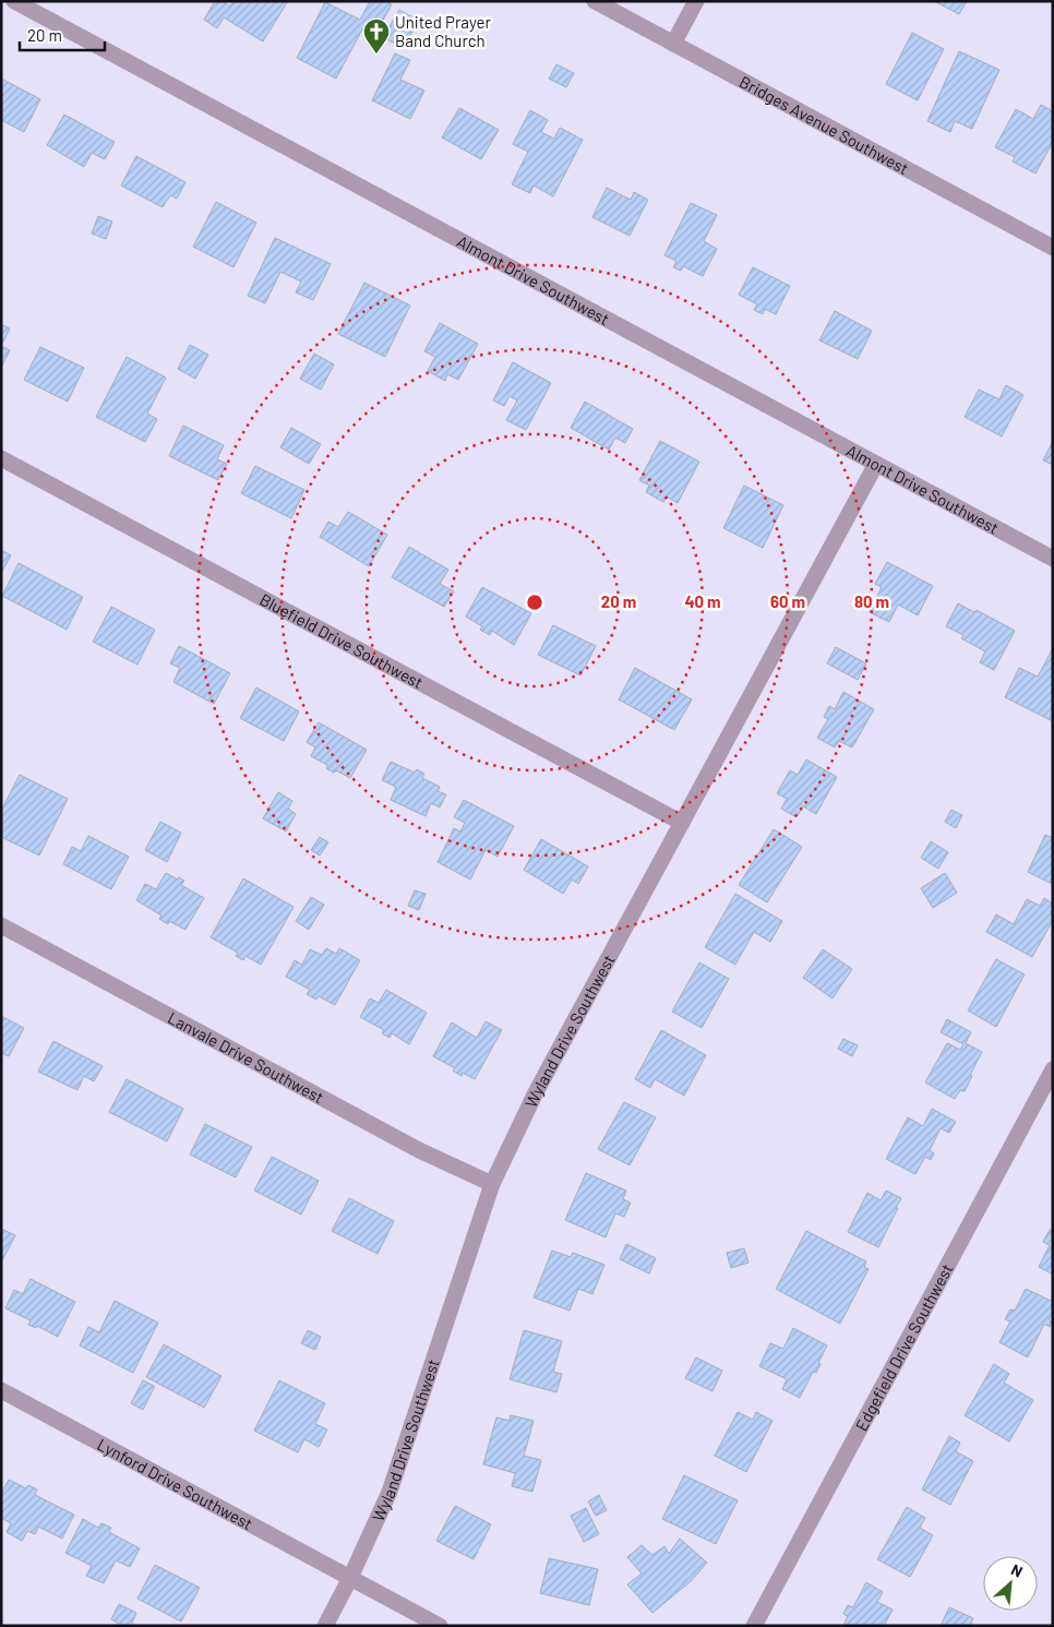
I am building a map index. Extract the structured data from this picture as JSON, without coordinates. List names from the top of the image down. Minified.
{"streets":{"street":["Bridges Avenue Southwest","Almont Drive Southwest","Bluefield Drive Southwest","Wyland Drive Southwest","Lanvale Drive Southwest","Edgefield Drive Southwest","Lynford Drive Southwest"]},"crossings":[["Almont Drive Southwest","Wyland Drive Southwest"],["Bluefield Drive Southwest","Wyland Drive Southwest"],["Wyland Drive Southwest","Lanvale Drive Southwest"],["Wyland Drive Southwest","Lynford Drive Southwest"]],"places":{"church":["United Prayer Band Church"]},"scale_bar":"20 m","north":"top right","rings":["20 m","40 m","60 m","80 m"]}
